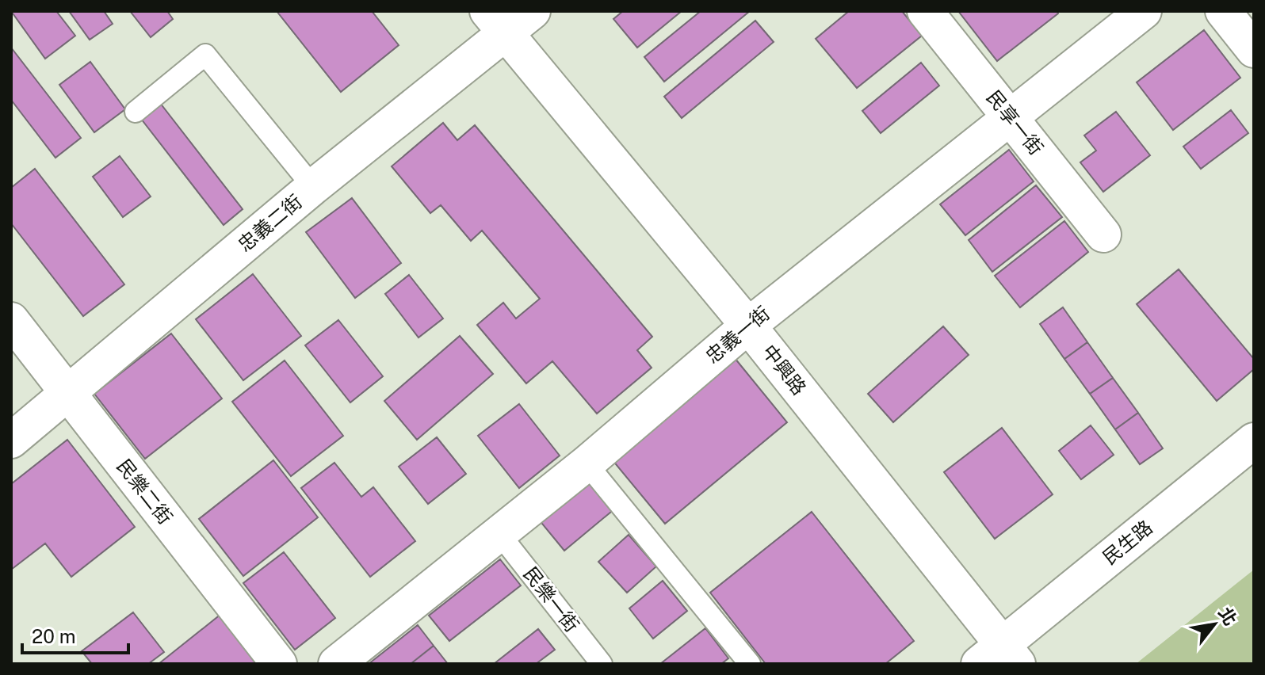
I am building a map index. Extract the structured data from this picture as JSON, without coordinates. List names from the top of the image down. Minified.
{"streets":{"street":["民享一街","忠義二街","忠義一街","中興路","民樂二街","民生路"],"lane":["民樂一街"]},"crossings":[["民享一街","忠義一街"],["忠義二街","中興路"],["忠義二街","民樂二街"],["忠義一街","中興路"],["忠義一街","民樂一街"],["中興路","民生路"]],"scale_bar":"20 m","north":"top right"}
